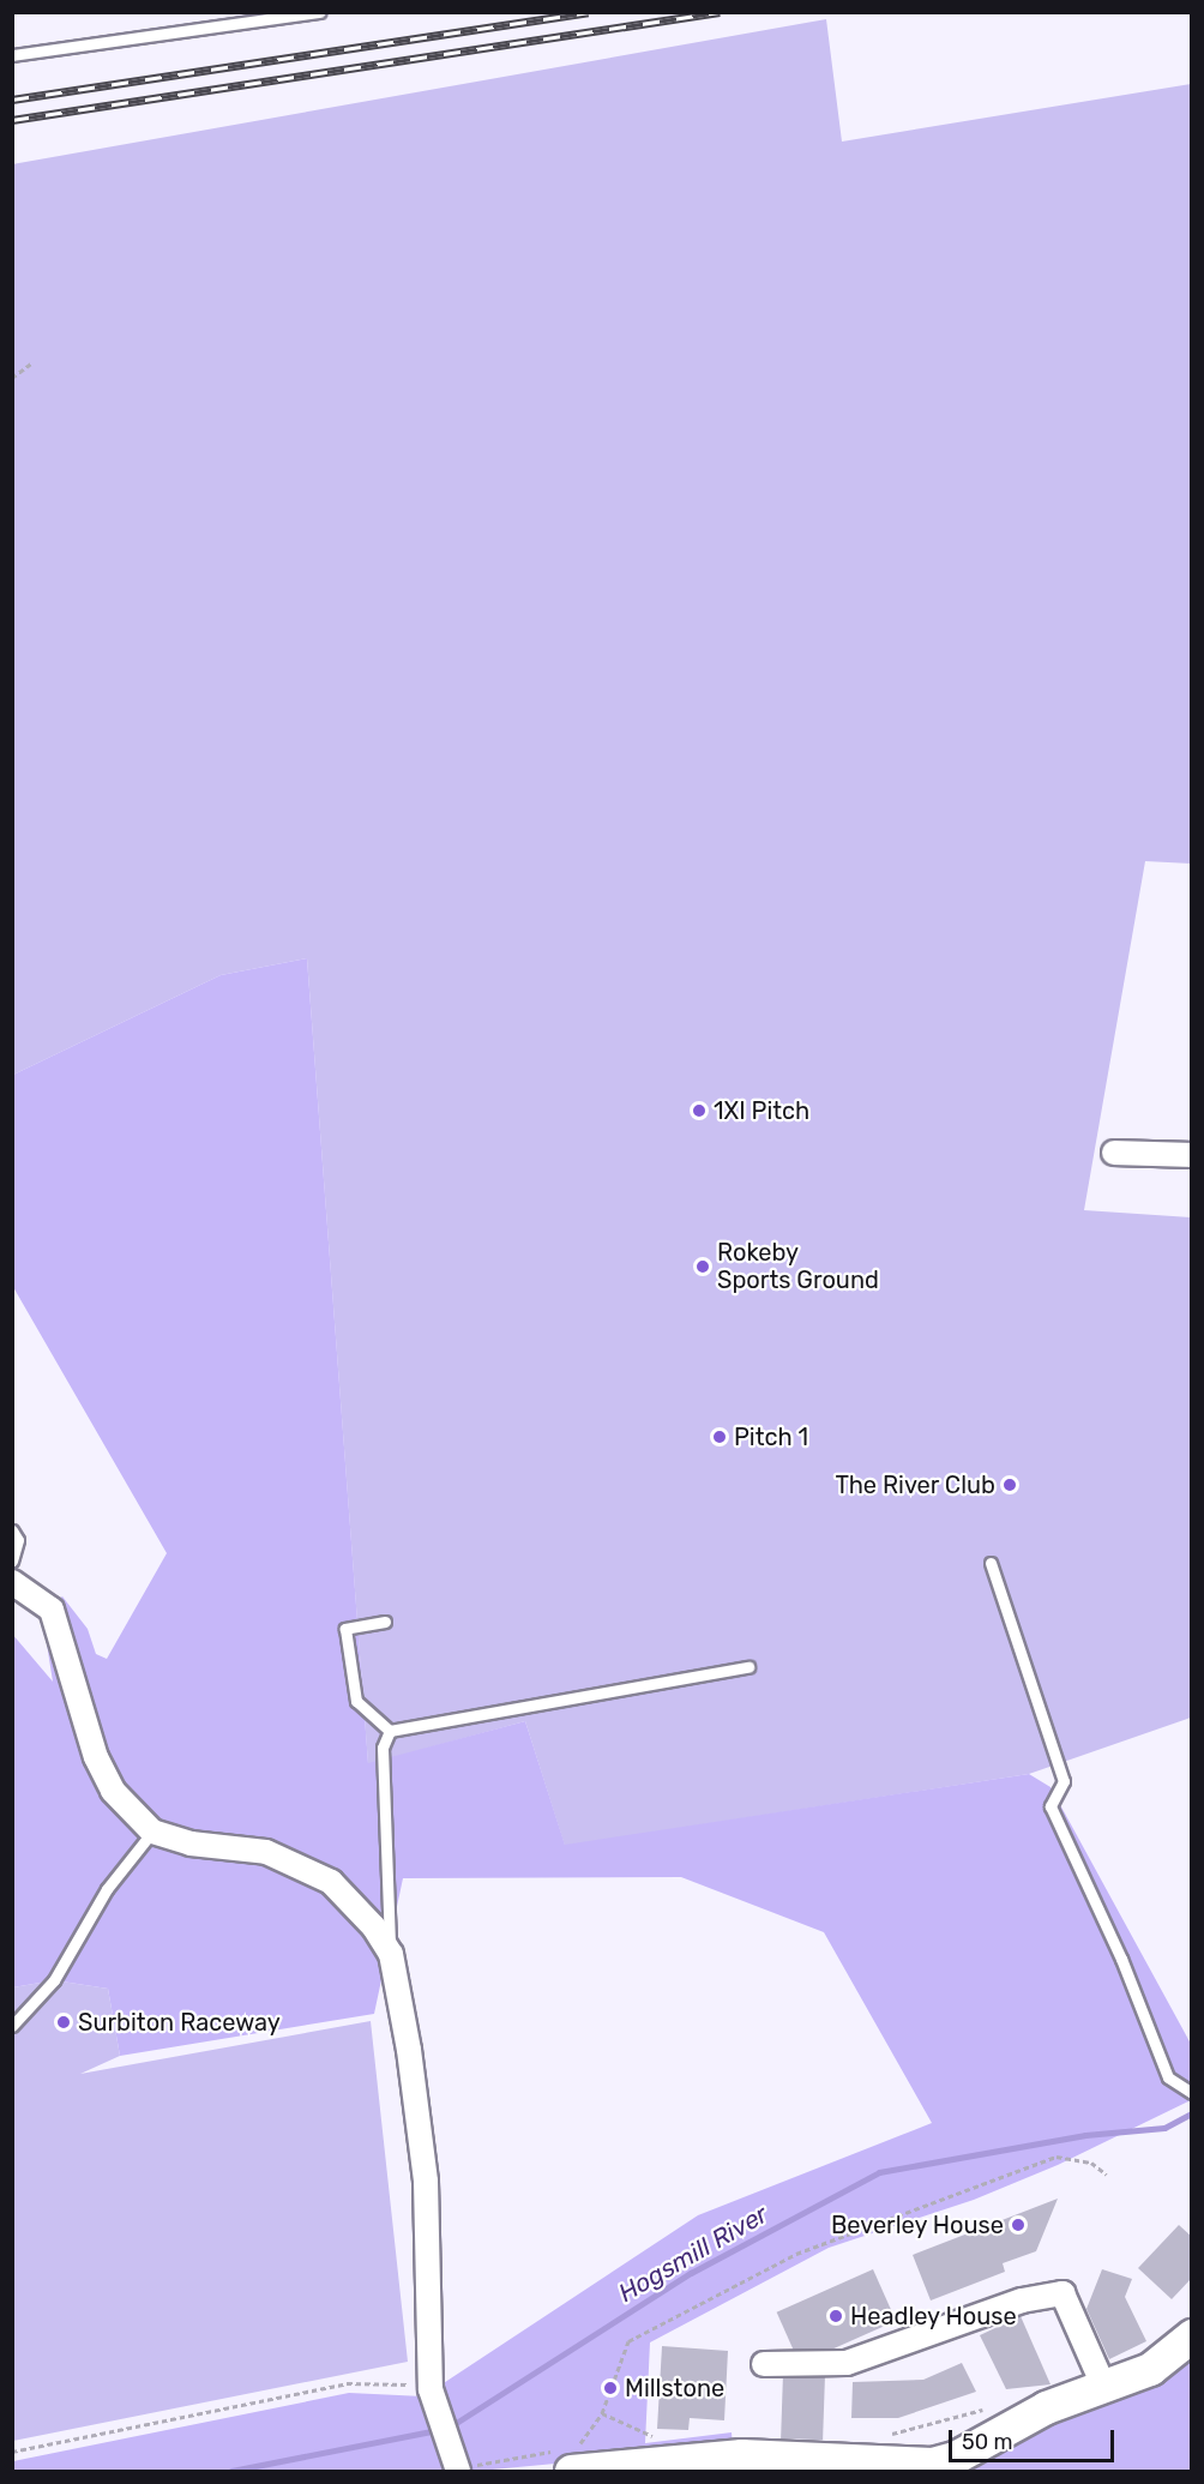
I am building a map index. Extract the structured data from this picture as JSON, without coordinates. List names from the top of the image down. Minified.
{"water":["Hogsmill River"],"places":["1XI Pitch","Rokeby Sports Ground","Pitch 1","The River Club","Surbiton Raceway","Beverley House","Headley House","Millstone"],"scale_bar":"50 m"}
